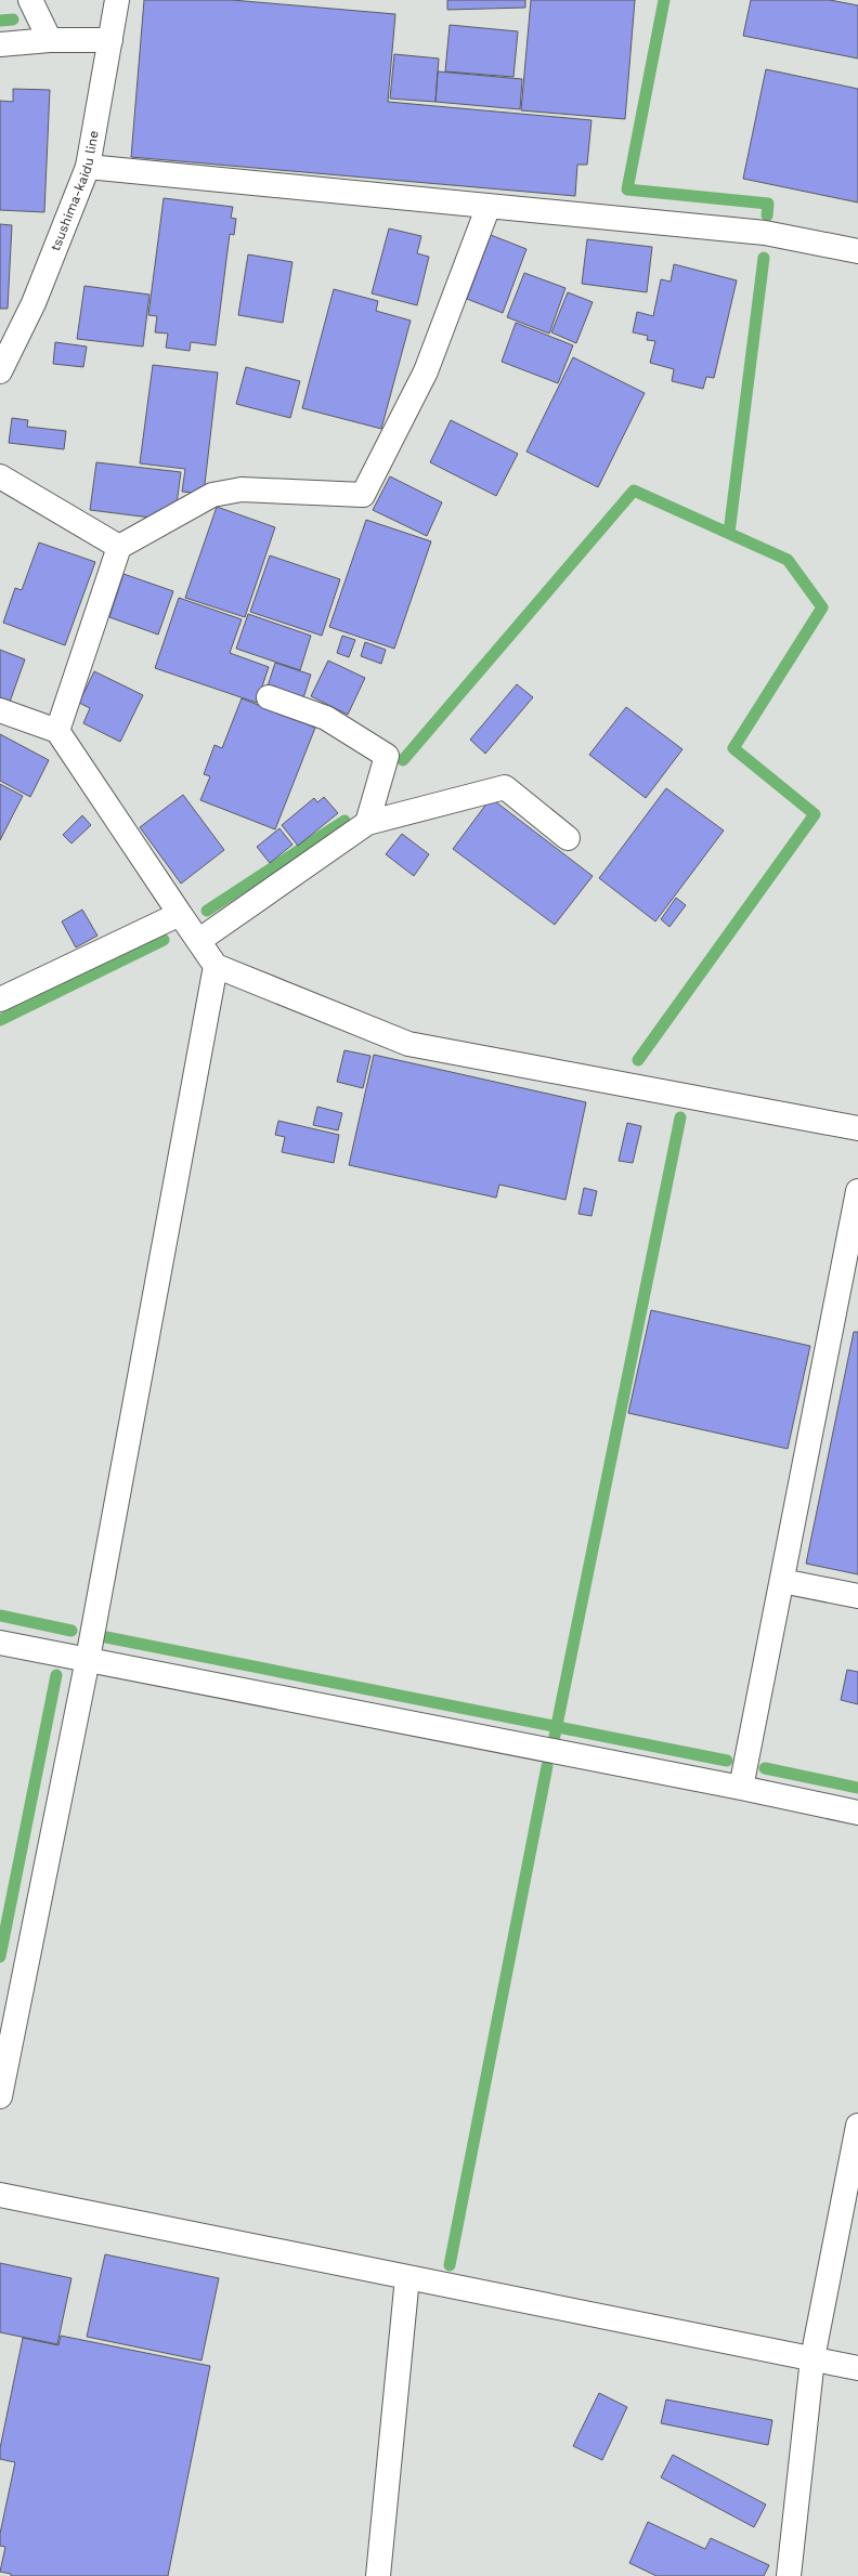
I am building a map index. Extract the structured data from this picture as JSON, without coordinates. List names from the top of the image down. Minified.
{"streets":{"street":["tsushima-kaidu line"]}}
